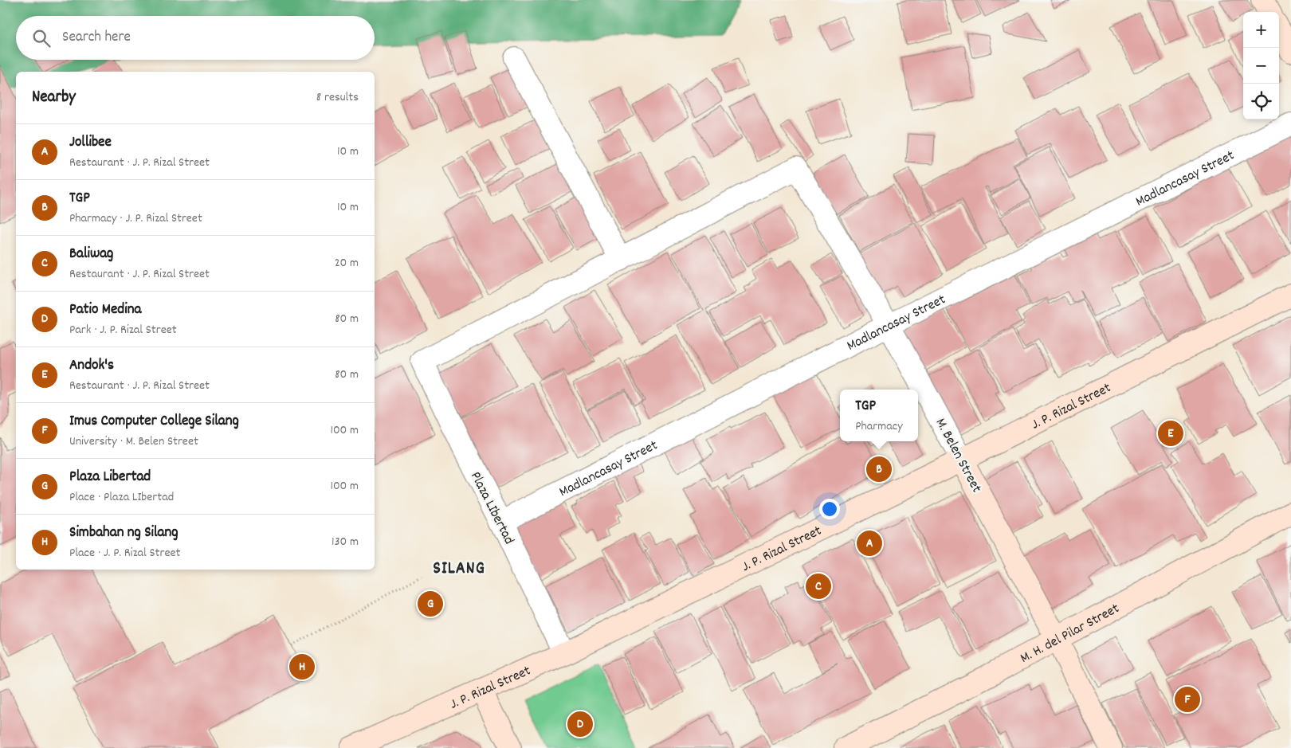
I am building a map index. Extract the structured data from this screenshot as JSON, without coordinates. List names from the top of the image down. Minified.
{"streets":{"main road":["J. P. Rizal Street","M. Belen Street","M. H. del Pilar Street"],"street":["Madlancasay Street","Plaza LIbertad"]},"crossings":[["Madlancasay Street","M. Belen Street"],["Madlancasay Street","Plaza LIbertad"],["J. P. Rizal Street","M. Belen Street"],["J. P. Rizal Street","Plaza LIbertad"],["M. Belen Street","Plaza LIbertad"],["M. Belen Street","M. H. del Pilar Street"]],"districts":["SILANG"],"page":{"map_buttons":["+","−"],"search":"Search here","heading":["Nearby","8 results"],"list":[{"mark":"A","name":"Jollibee","note":"Restaurant · J. P. Rizal Street","value":"10 m"},{"mark":"B","name":"TGP","note":"Pharmacy · J. P. Rizal Street","value":"10 m"},{"mark":"C","name":"Baliwag","note":"Restaurant · J. P. Rizal Street","value":"20 m"},{"mark":"D","name":"Patio Medina","note":"Park · J. P. Rizal Street","value":"80 m"},{"mark":"E","name":"Andok's","note":"Restaurant · J. P. Rizal Street","value":"80 m"},{"mark":"F","name":"Imus Computer College Silang","note":"University · M. Belen Street","value":"100 m"},{"mark":"G","name":"Plaza Libertad","note":"Place · Plaza LIbertad","value":"100 m"},{"mark":"H","name":"Simbahan ng Silang","note":"Place · J. P. Rizal Street","value":"130 m"}],"popup":["TGP","Pharmacy"],"pins":["E","B","A","C","G","H","F","D"]}}
